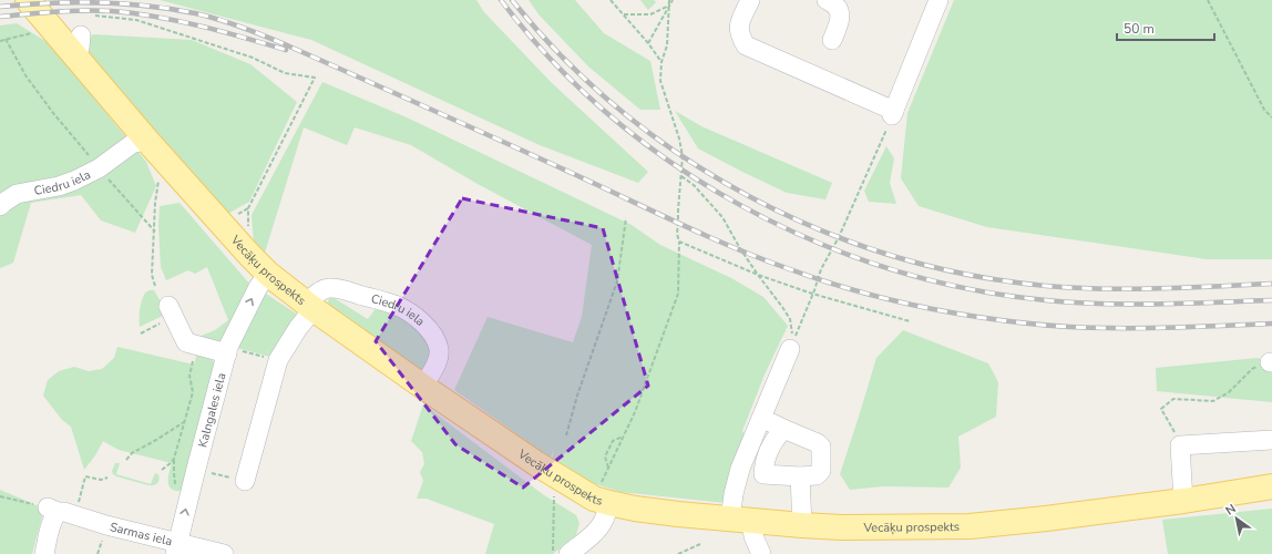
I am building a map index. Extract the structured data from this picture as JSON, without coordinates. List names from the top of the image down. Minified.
{"streets":{"main road":["Vecāķu prospekts"],"street":["Ciedru iela","Kalngales iela","Sarmas iela"]},"crossings":[["Ciedru iela","Vecāķu prospekts"],["Vecāķu prospekts","Kalngales iela"],["Kalngales iela","Sarmas iela"]],"one_way":["Kalngales iela"],"scale_bar":"50 m","north":"top left"}
